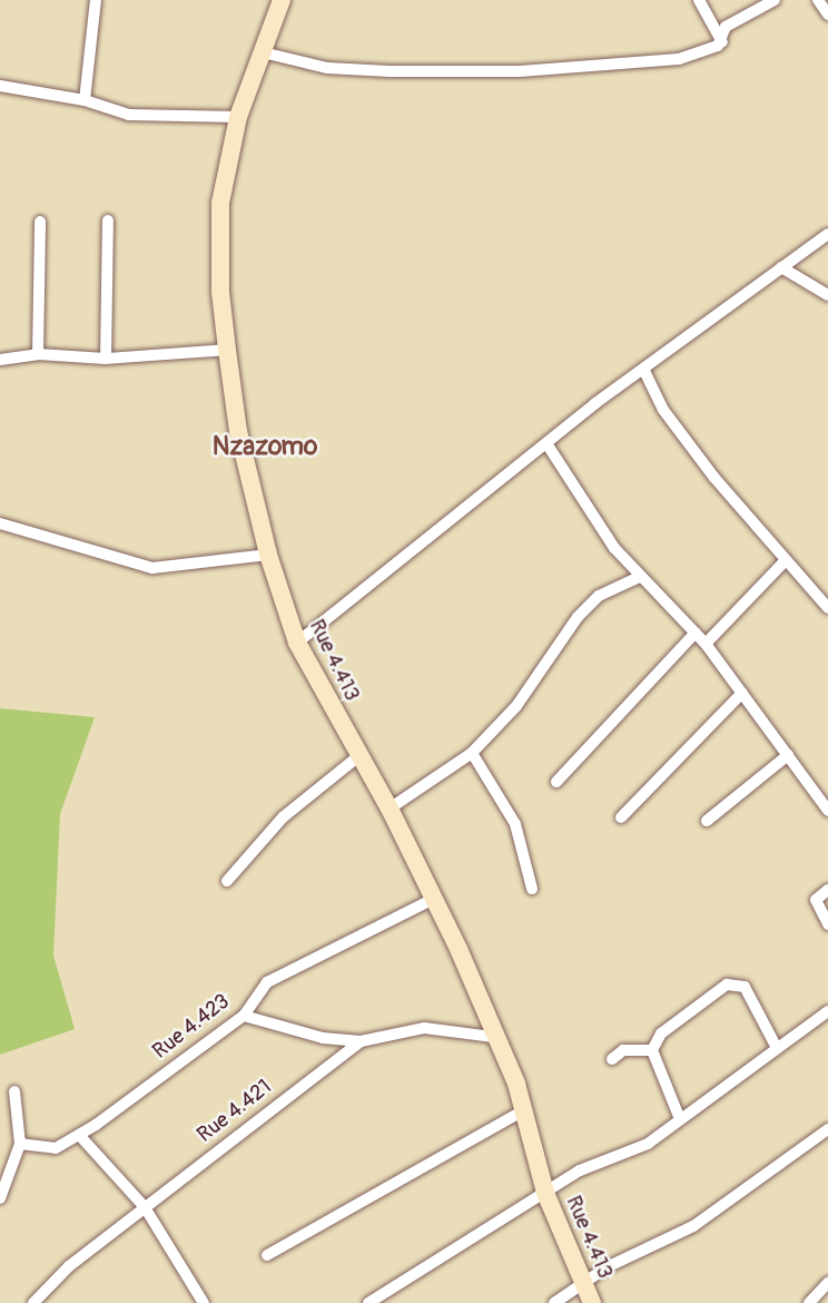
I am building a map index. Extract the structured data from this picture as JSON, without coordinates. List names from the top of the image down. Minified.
{"streets":{"street":["Rue 4.413","Rue 4.423","Rue 4.421"]},"crossings":[["Rue 4.413","Rue 4.423"],["Rue 4.413","Rue 4.421"]],"districts":["Nzazomo"]}
